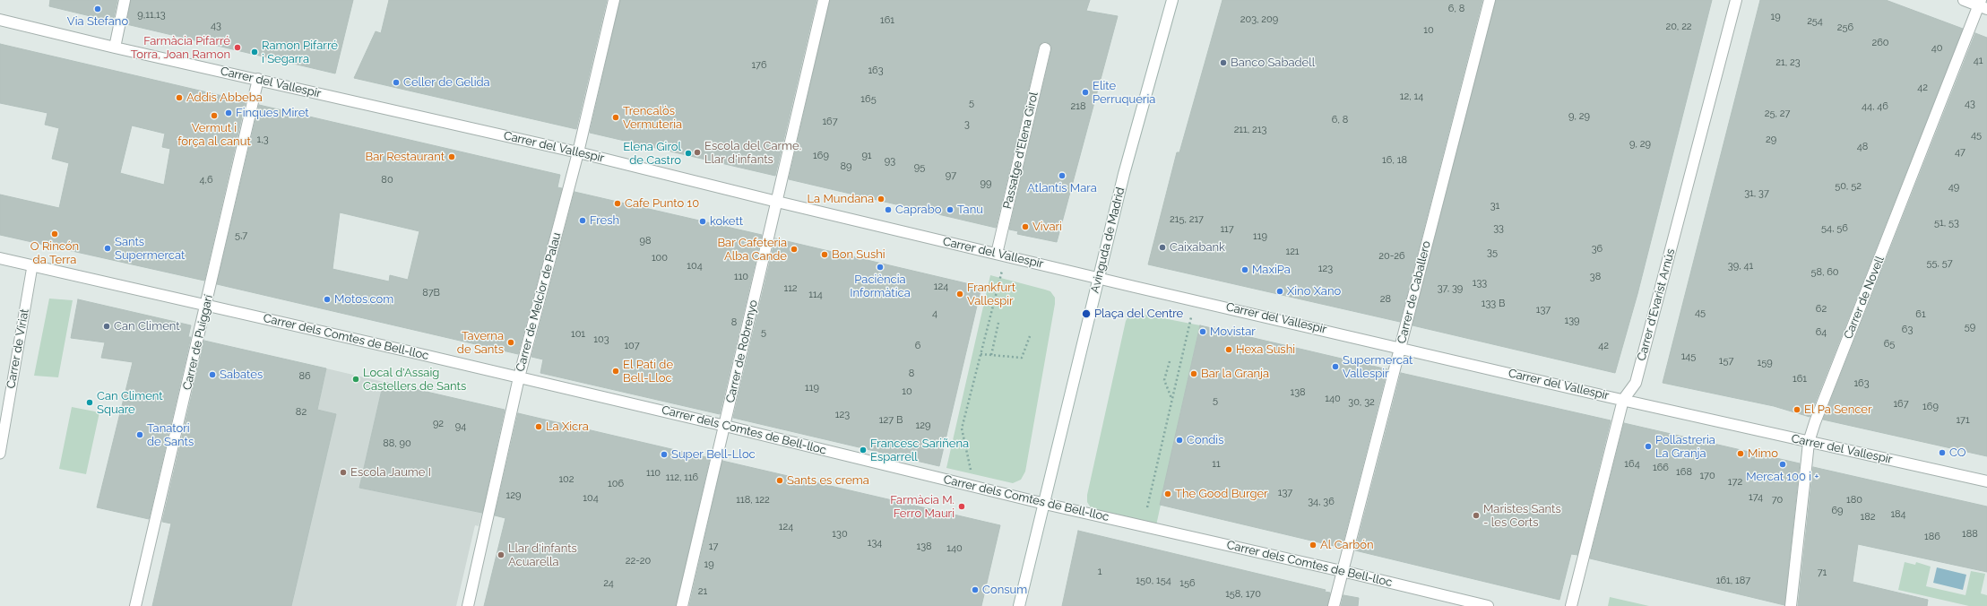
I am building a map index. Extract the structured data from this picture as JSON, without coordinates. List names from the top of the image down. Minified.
{"streets":{"street":["Carrer del Vallespir","Passatge d'Elena Girol","Avinguda de Madrid","Carrer de Caballero","Carrer de Novell","Carrer de Melcior de Palau","Carrer d'Evarist Arnús","Carrer dels Comtes de Bell-lloc","Carrer de Puiggarí","Carrer de Robrenyo"],"lane":["Carrer de Viriat"]},"crossings":[["Carrer del Vallespir","Passatge d'Elena Girol"],["Carrer del Vallespir","Avinguda de Madrid"],["Carrer del Vallespir","Carrer de Caballero"],["Carrer del Vallespir","Carrer de Novell"],["Carrer del Vallespir","Carrer de Melcior de Palau"],["Carrer del Vallespir","Carrer d'Evarist Arnús"],["Carrer del Vallespir","Carrer de Puiggarí"],["Carrer del Vallespir","Carrer de Robrenyo"],["Avinguda de Madrid","Carrer dels Comtes de Bell-lloc"],["Carrer de Caballero","Carrer dels Comtes de Bell-lloc"],["Carrer de Melcior de Palau","Carrer dels Comtes de Bell-lloc"],["Carrer dels Comtes de Bell-lloc","Carrer de Puiggarí"],["Carrer dels Comtes de Bell-lloc","Carrer de Viriat"],["Carrer dels Comtes de Bell-lloc","Carrer de Robrenyo"]],"places":["Via Stefano","Farmàcia Pifarré Torra, Joan Ramon","Ramon Pifarré i Segarra","Banco Sabadell","Celler de Gelida","Elite Perruqueria","Addis Abbeba","Finques Miret","Vermut i força al canut","Trencalòs Vermuteria","Escola del Carme. Llar d'infants","Elena Girol de Castro","Bar Restaurant","Atlantis Mara","La Mundana","Cafe Punto 10","Caprabo","Tanu","Fresh","kokett","Vivari","O Rincón da Terra","Caixabank","Sants Supermercat","Bar Cafeteria Alba Cande","Bon Sushi","Paciència Informàtica","MaxiPa","Xino Xano","Frankfurt Vallespir","Motos.com","Plaça del Centre","Can Climent","Movistar","Taverna de Sants","Hexa Sushi","Supermercat Vallespir","El Pati de Bell-Lloc","Bar la Granja","Sabates","Local d'Assaig Castellers de Sants","Can Climent Square","El Pa Sencer","La Xicra","Tanatori de Sants","Condis","Pollastreria La Granja","Francesc Sariñena Esparrell","CO","Mimo","Super Bell-Lloc","Mercat 100 i +","Escola Jaume I","Sants es crema","The Good Burger","Farmàcia M. Ferro Mauri","Maristes Sants - les Corts","Al Carbón","Llar d'infants Acuarella","Consum"],"house_numbers":["6, 8","9,11,13","19","203, 209","161","254","43","20, 22","256","10","260","40","41","21, 23","176","163","42","12, 14","165","5","43","218","44, 46","25, 27","9, 29","6, 8","167","3","211, 213","45","1,3","29","9, 29","48","47","169","91","16, 18","93","89","95","97","4,6","80","99","50, 52","49","31, 37","31","215, 217","51, 53","33","54, 56","117","5,7","119","98","36","121","35","20-26","100","55, 57","104","39, 41","123","58, 60","110","38","133","124","112","37, 39","87B","114","28","133 B","62","137","45","4","61","139","8","59","63","5","64","101","103","65","107","6","42","145","157","159","8","86","161","163","119","10","138","140","5","30, 32","167","169","82","123","127 B","171","92","129","94","88, 90","11","164","166","168","110","170","112, 116","102","172","106","137","129","174","104","118, 122","70","180","34, 36","69","184","182","124","130","188","186","134","17","138","140","22-20","19","1","71","150, 154","161, 187","24","156","21","158, 170"]}
